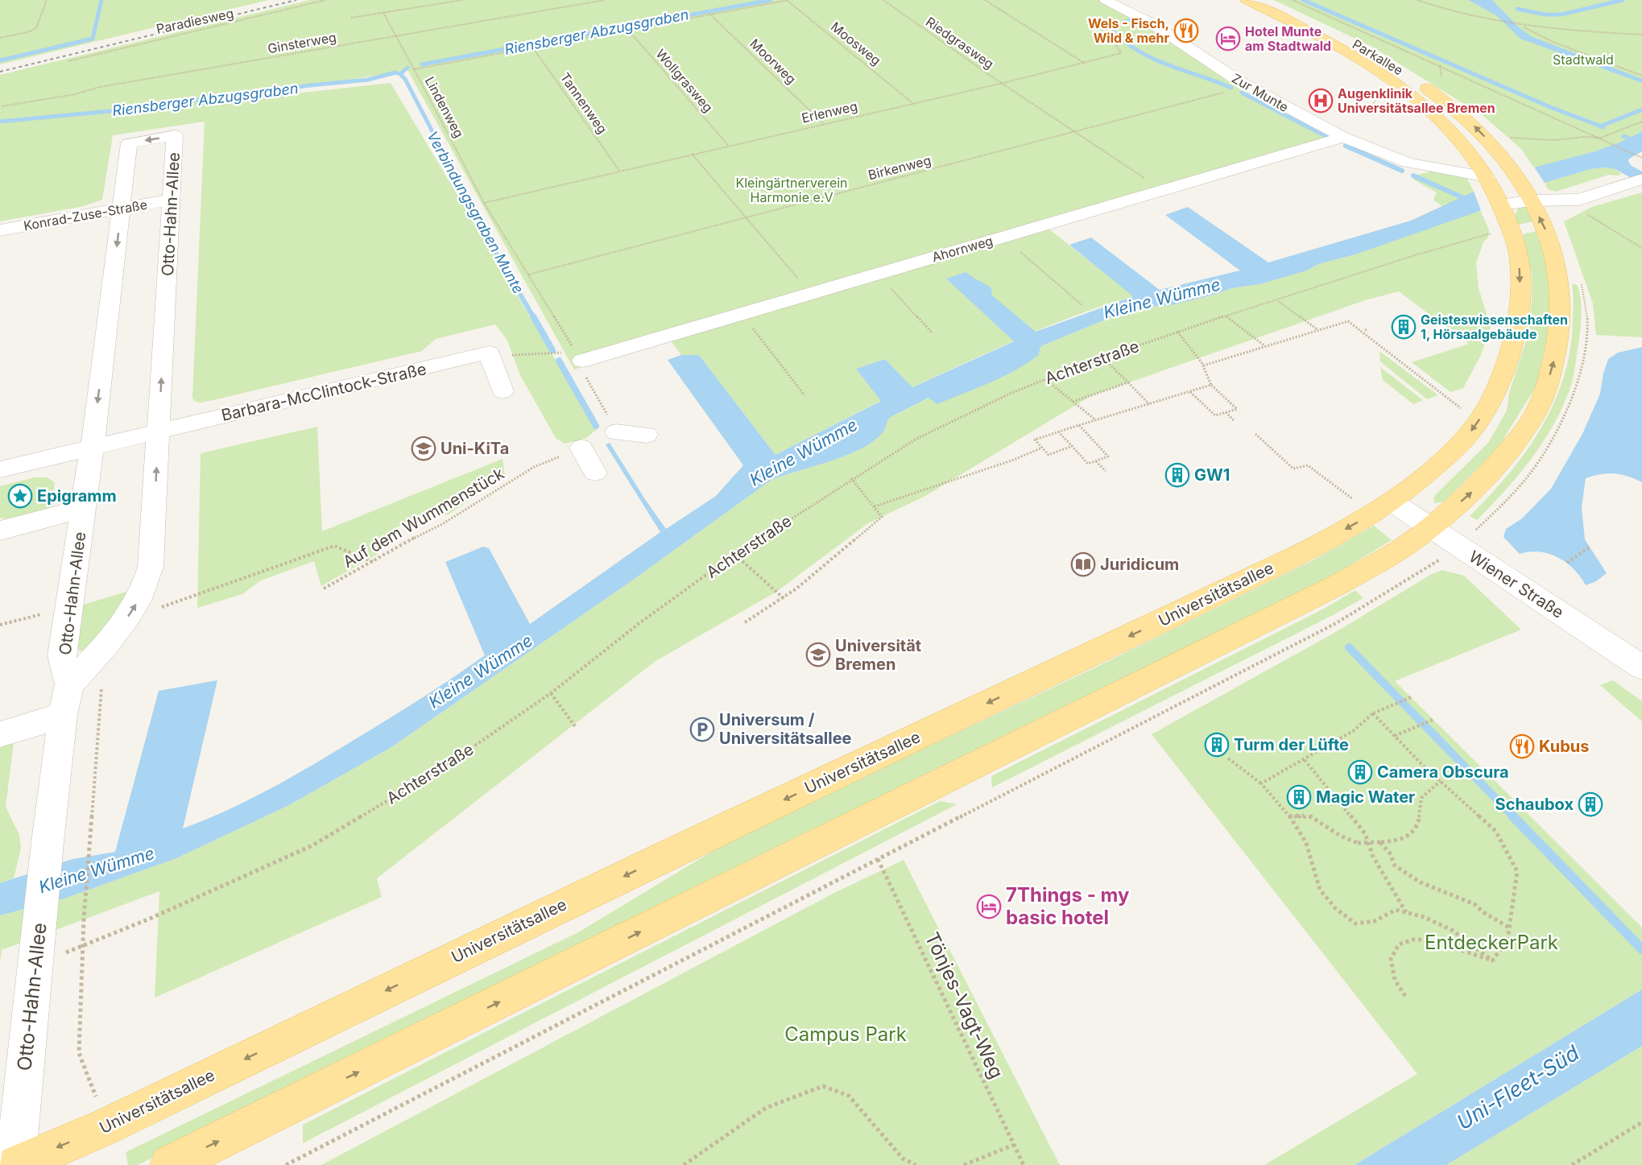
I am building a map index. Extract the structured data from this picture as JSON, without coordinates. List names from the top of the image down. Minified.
{"streets":{"main road":["Parkallee","Universitätsallee"],"street":["Zur Munte","Otto-Hahn-Allee","Konrad-Zuse-Straße","Ahornweg","Barbara-McClintock-Straße","Wiener Straße"],"path":["Paradiesweg","Ginsterweg","Riedgrasweg","Moosweg","Moorweg","Wollgrasweg","Tannenweg","Lindenweg","Erlenweg","Birkenweg","Achterstraße","Auf dem Wummenstück","Tönjes-Vagt-Weg"]},"crossings":[["Riedgrasweg","Erlenweg"],["Riedgrasweg","Birkenweg"],["Riedgrasweg","Ahornweg"],["Moosweg","Lindenweg"],["Moosweg","Erlenweg"],["Parkallee","Zur Munte"],["Parkallee","Universitätsallee"],["Moorweg","Lindenweg"],["Moorweg","Erlenweg"],["Wollgrasweg","Lindenweg"],["Wollgrasweg","Erlenweg"],["Zur Munte","Erlenweg"],["Zur Munte","Birkenweg"],["Zur Munte","Ahornweg"],["Tannenweg","Lindenweg"],["Tannenweg","Erlenweg"],["Lindenweg","Erlenweg"],["Lindenweg","Birkenweg"],["Lindenweg","Ahornweg"],["Otto-Hahn-Allee","Konrad-Zuse-Straße"],["Otto-Hahn-Allee","Achterstraße"],["Otto-Hahn-Allee","Barbara-McClintock-Straße"],["Otto-Hahn-Allee","Universitätsallee"],["Achterstraße","Universitätsallee"],["Wiener Straße","Universitätsallee"]],"water":["Riensberger Abzugsgraben","Verbindungsgraben Munte","Kleine Wümme","Uni-Fleet-Süd"],"parks":["Stadtwald","Kleingärtnerverein Harmonie e.V","EntdeckerPark","Campus Park"],"places":{"restaurant":["Wels - Fisch, Wild & mehr","Kubus"],"hotel":["Hotel Munte am Stadtwald","7Things - my basic hotel"],"hospital":["Augenklinik Universitätsallee Bremen"],"building":["Geisteswissenschaften 1, Hörsaalgebäude","GW1","Turm der Lüfte","Camera Obscura","Magic Water","Schaubox"],"school or university":["Uni-KiTa","Universität Bremen"],"place":["Epigramm"],"library":["Juridicum"],"parking":["Universum / Universitätsallee"]}}
